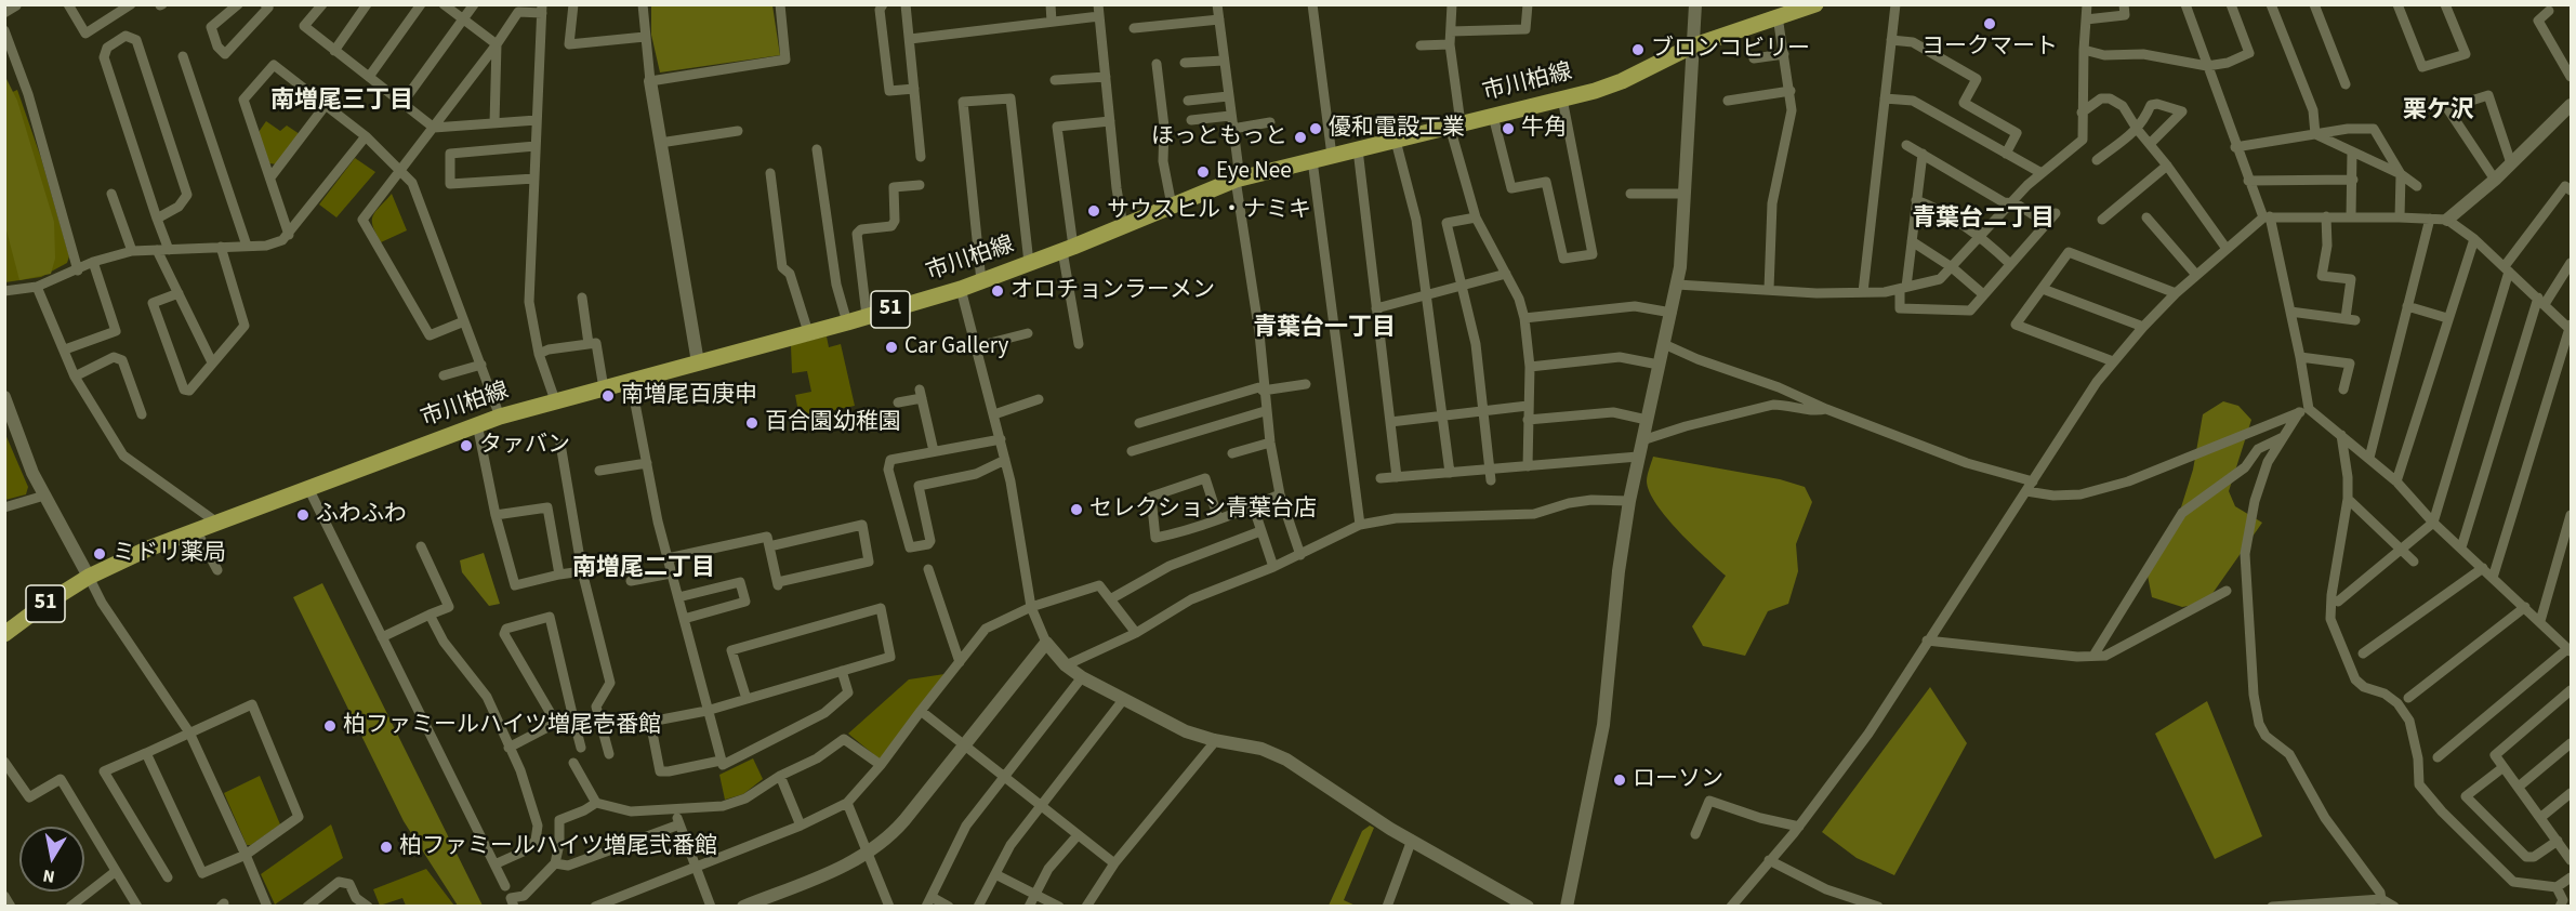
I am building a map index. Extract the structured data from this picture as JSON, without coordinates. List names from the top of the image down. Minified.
{"streets":{"main road":["市川柏線","51"]},"districts":["南増尾三丁目","栗ケ沢","青葉台二丁目","青葉台一丁目","南増尾二丁目"],"places":["ヨークマート","ブロンコビリー","優和電設工業","牛角","ほっともっと","Eye Nee","サウスヒル・ナミキ","オロチョンラーメン","Car Gallery","南増尾百庚申","百合園幼稚園","タァバン","セレクション青葉台店","ふわふわ","ミドリ薬局","柏ファミールハイツ増尾壱番館","ローソン","柏ファミールハイツ増尾弐番館"],"north":"bottom"}
